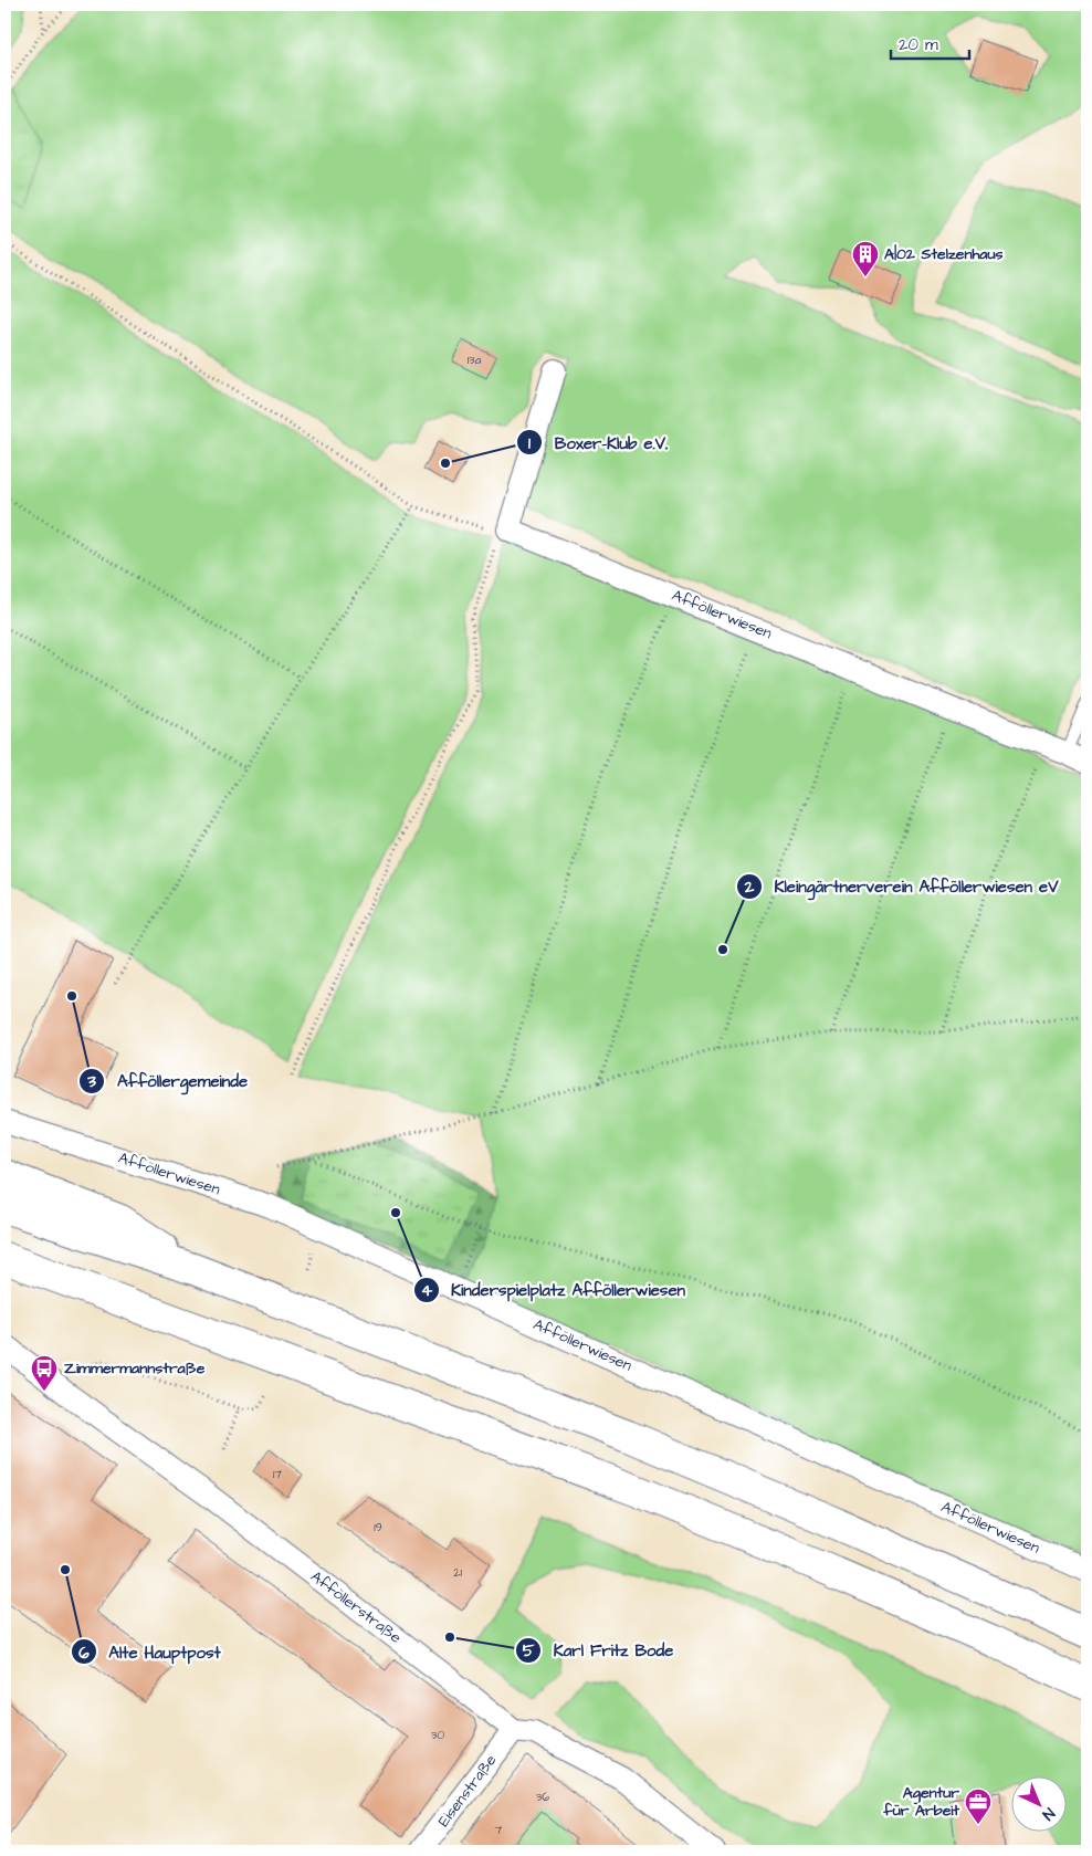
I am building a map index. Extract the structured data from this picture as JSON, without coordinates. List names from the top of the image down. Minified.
{"streets":{"street":["Afföllerwiesen","Afföllerstraße","Eisenstraße"]},"crossings":[["Afföllerstraße","Eisenstraße"]],"places":{"building":["A|02 Stelzenhaus"],"other":["Boxer-Klub e.V.","Kleingärtnerverein Afföllerwiesen eV","Afföllergemeinde","Kinderspielplatz Afföllerwiesen","Alte Hauptpost","Karl Fritz Bode"],"bus stop":["Zimmermannstraße"],"office":["Agentur für Arbeit"]},"house_numbers":["13a","17","19","21","30","36","7"],"scale_bar":"20 m","north":"bottom right"}
